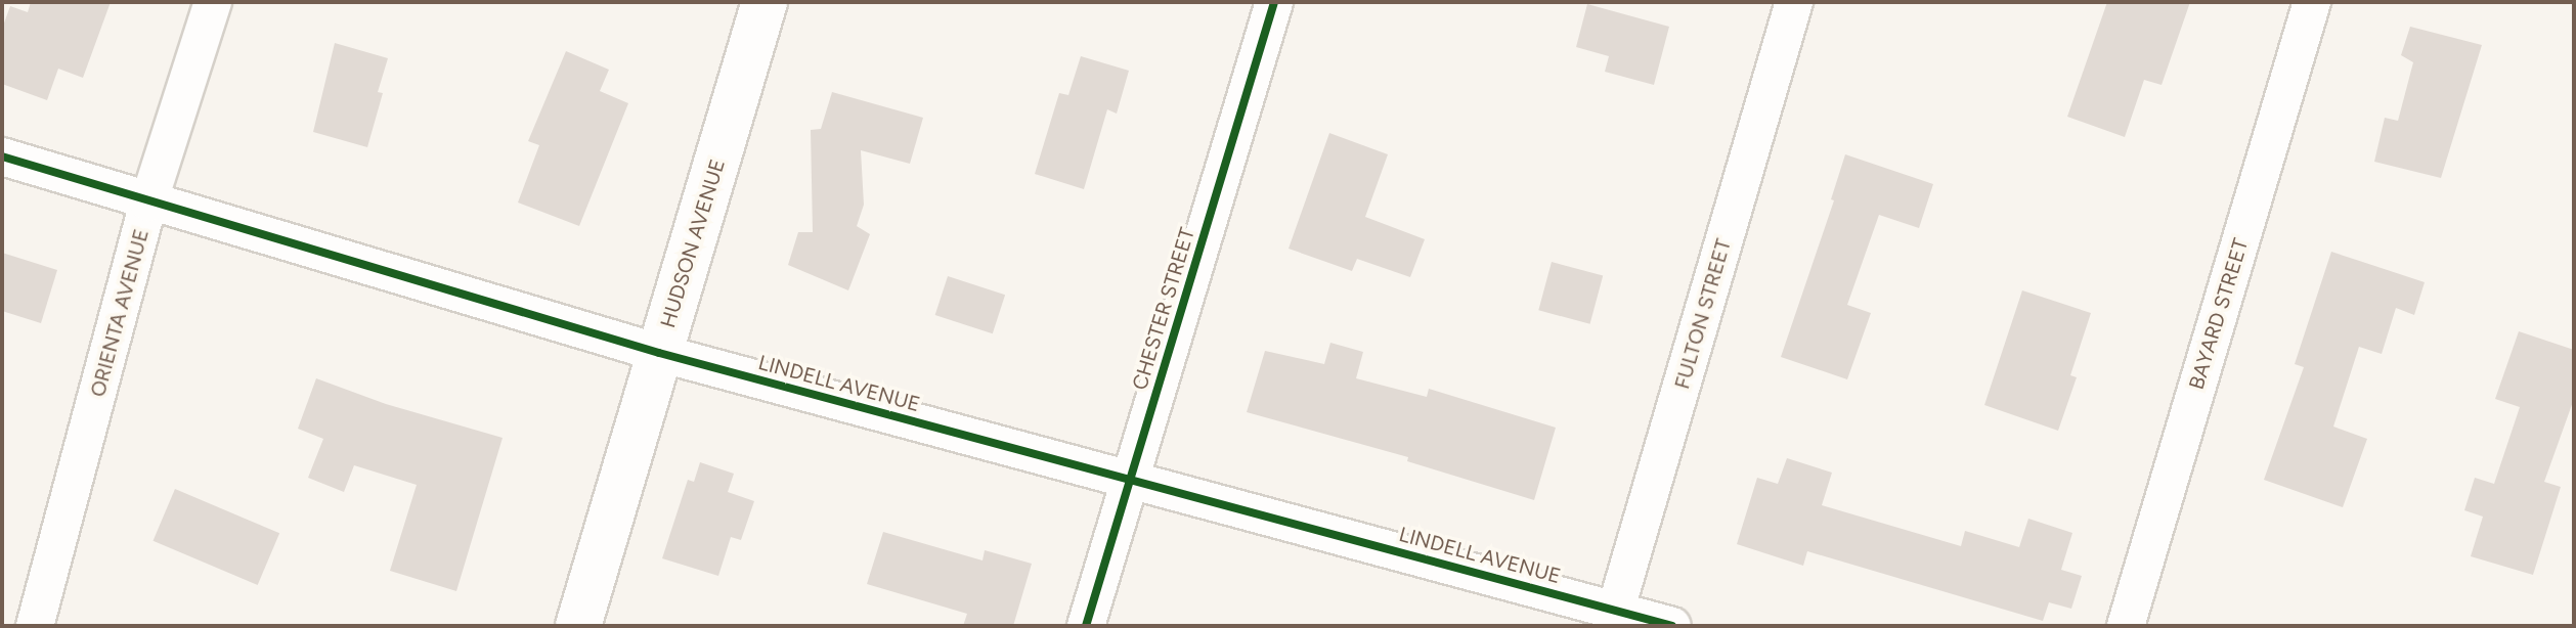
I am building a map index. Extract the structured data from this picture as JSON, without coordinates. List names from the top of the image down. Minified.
{"streets":{"street":["HUDSON AVENUE","CHESTER STREET","ORIENTA AVENUE","FULTON STREET","BAYARD STREET","LINDELL AVENUE"]},"crossings":[["HUDSON AVENUE","LINDELL AVENUE"],["CHESTER STREET","LINDELL AVENUE"],["ORIENTA AVENUE","LINDELL AVENUE"],["FULTON STREET","LINDELL AVENUE"]]}
